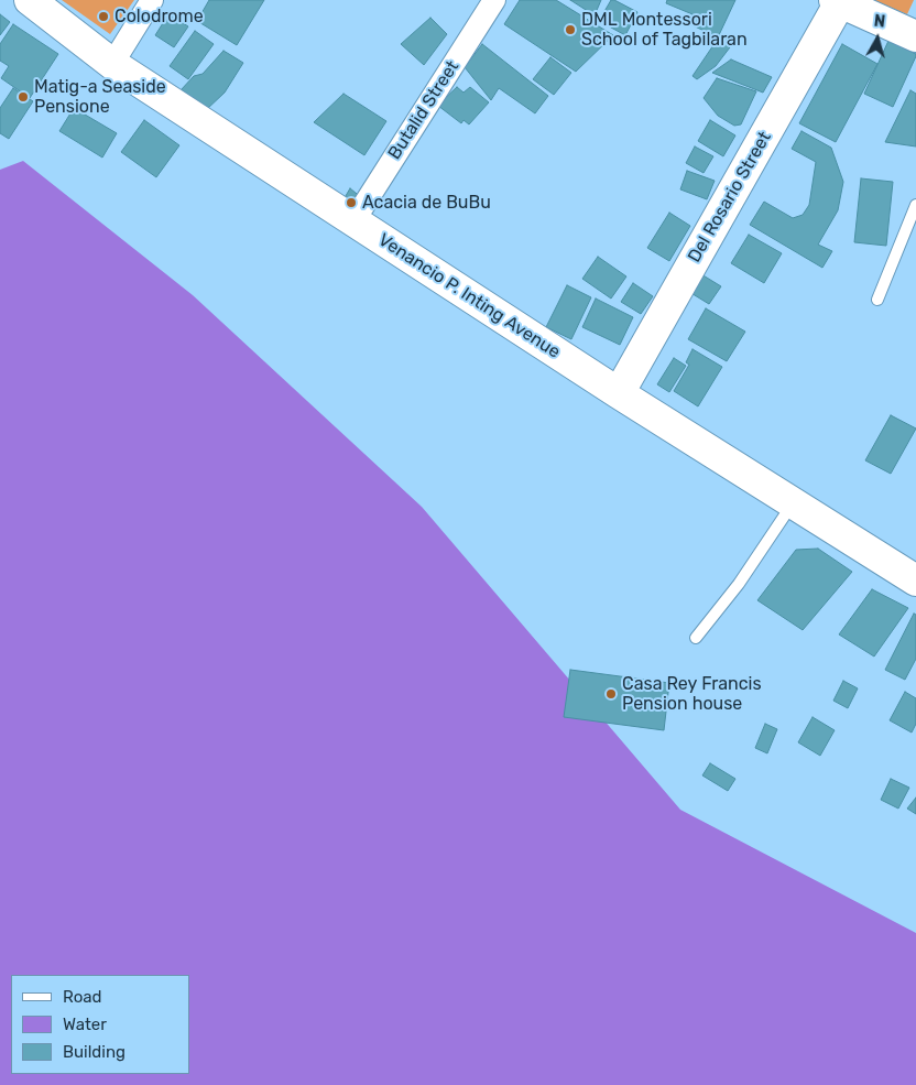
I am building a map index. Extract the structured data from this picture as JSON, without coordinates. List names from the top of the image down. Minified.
{"streets":{"main road":["Del Rosario Street","Venancio P. Inting Avenue"],"street":["Butalid Street"]},"crossings":[["Butalid Street","Venancio P. Inting Avenue"],["Del Rosario Street","Venancio P. Inting Avenue"]],"places":["Colodrome","DML Montessori School of Tagbilaran","Matig-a Seaside Pensione","Acacia de BuBu","Casa Rey Francis Pension house"],"legend":["Road","Water","Building"],"north":"top"}
